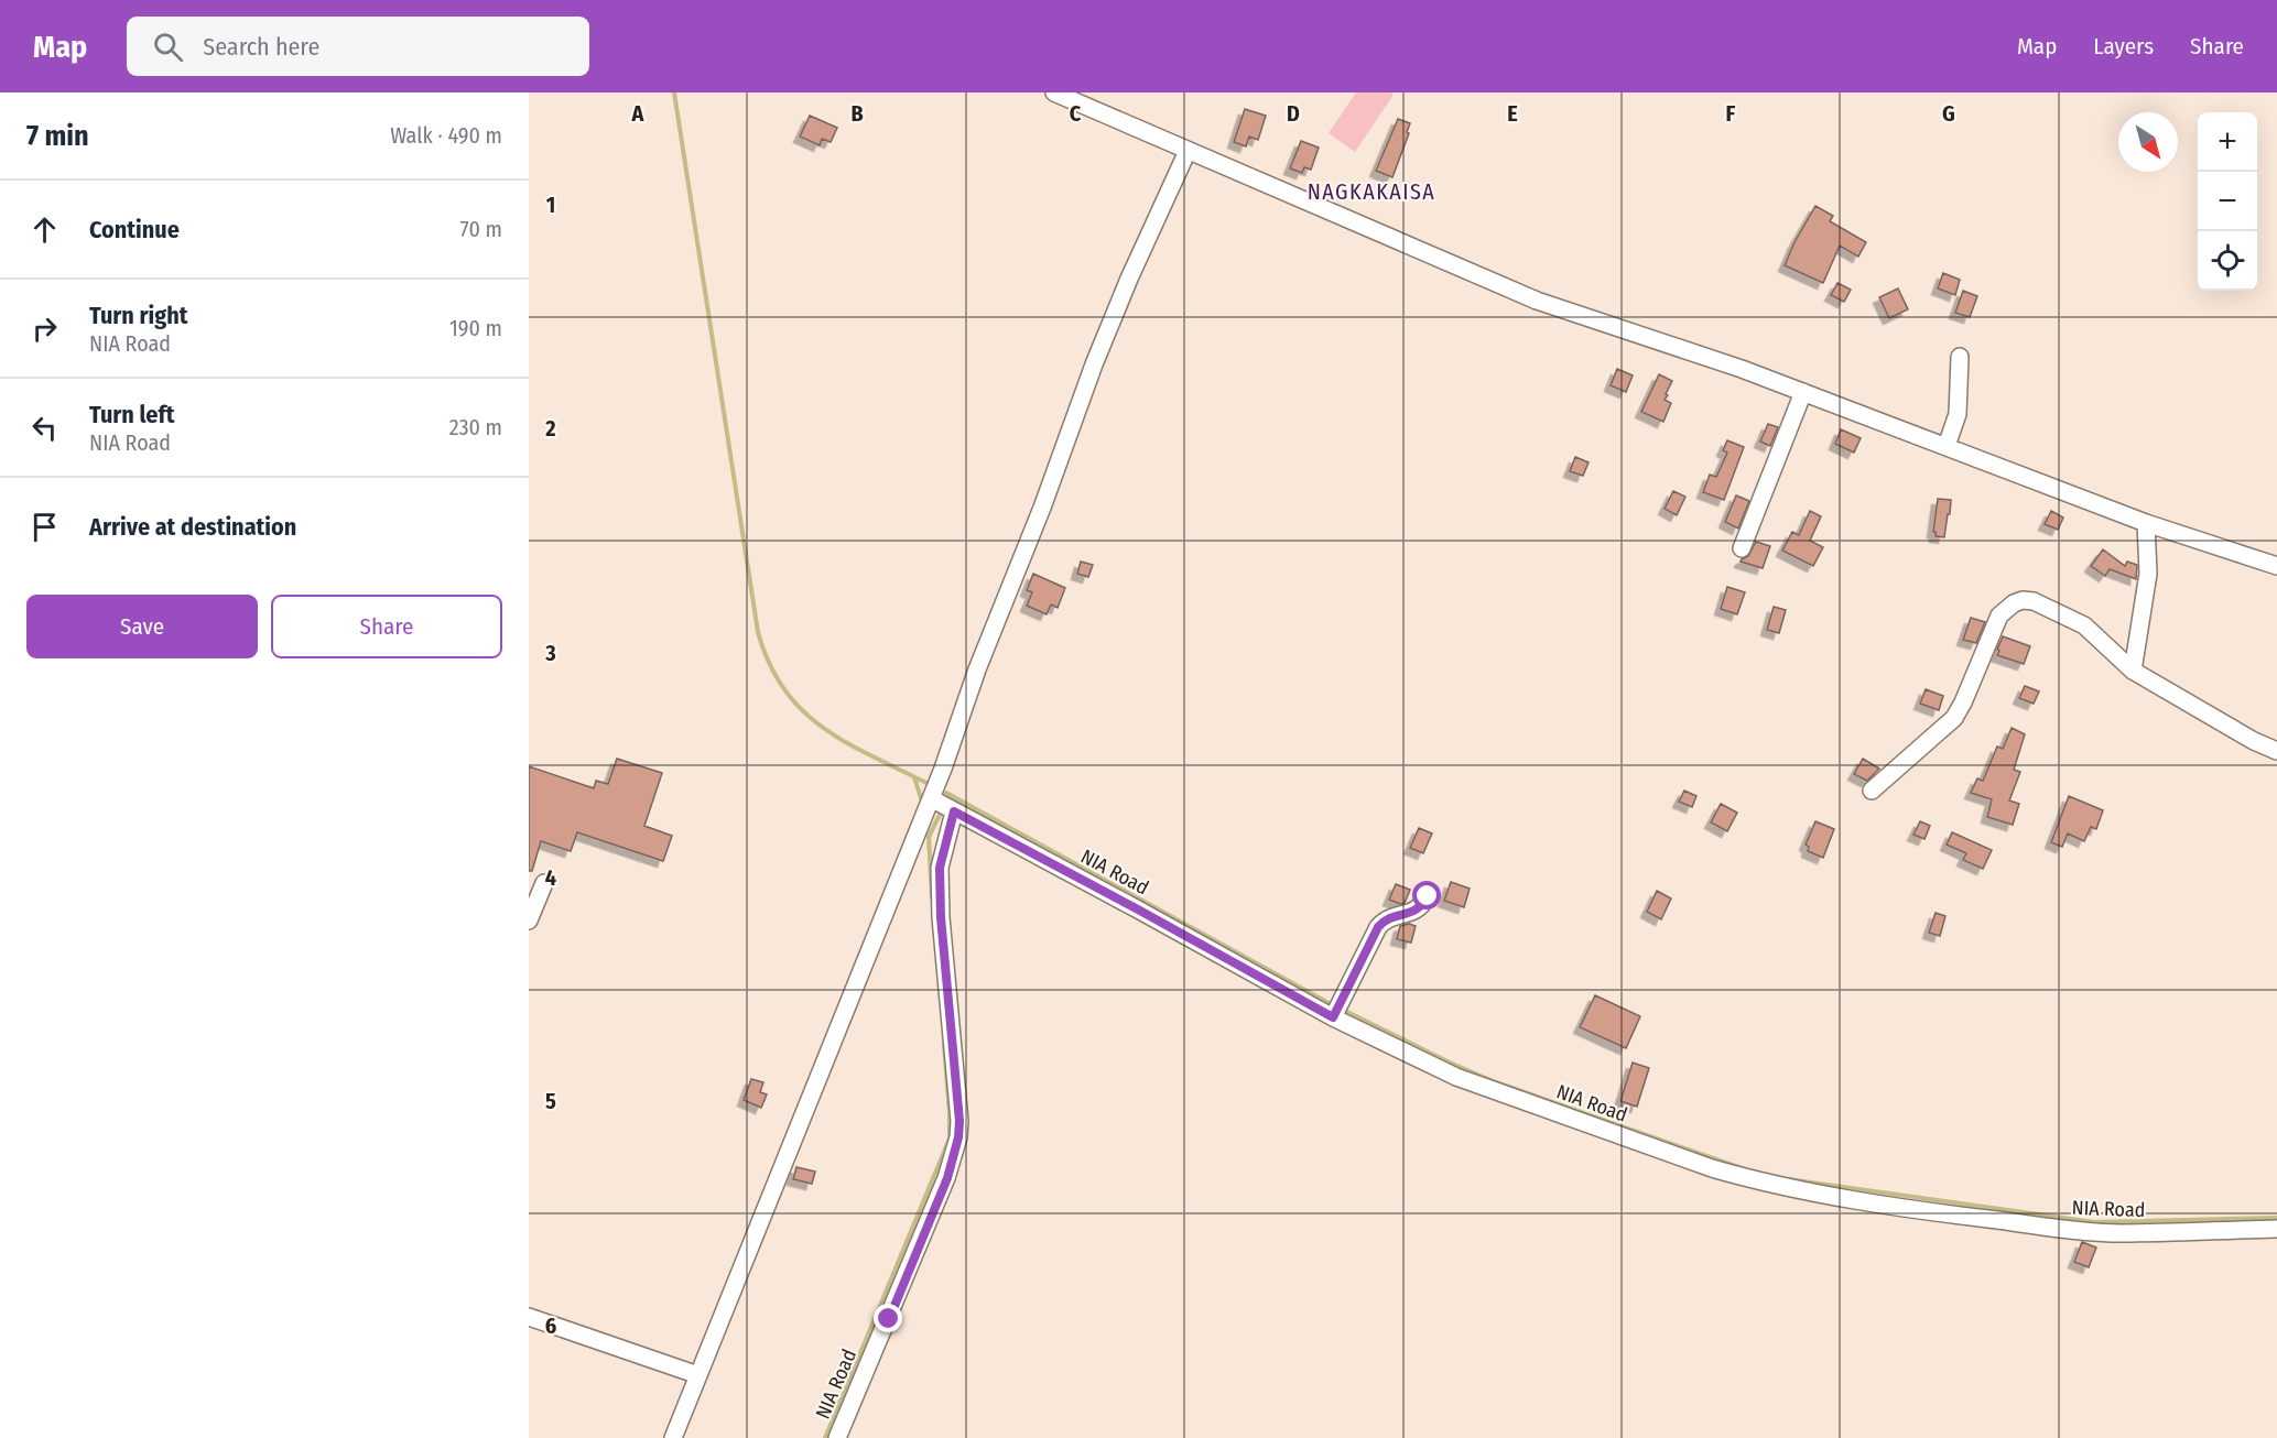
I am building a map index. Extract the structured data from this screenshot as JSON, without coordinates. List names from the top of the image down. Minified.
{"streets":{"street":["NIA Road"]},"districts":["NAGKAKAISA"],"north":"bottom right","page":{"header":"Map","search":"Search here","nav":["Map","Layers","Share"],"heading":["7 min","Walk · 490 m"],"map_buttons":["+","−"],"list":[["Continue","70 m"],["Turn right","NIA Road","190 m"],["Turn left","NIA Road","230 m"],"Arrive at destination"],"buttons":["Save","Share"]},"grid":{"columns":["A","B","C","D","E","F","G"],"rows":["1","2","3","4","5","6"]}}
